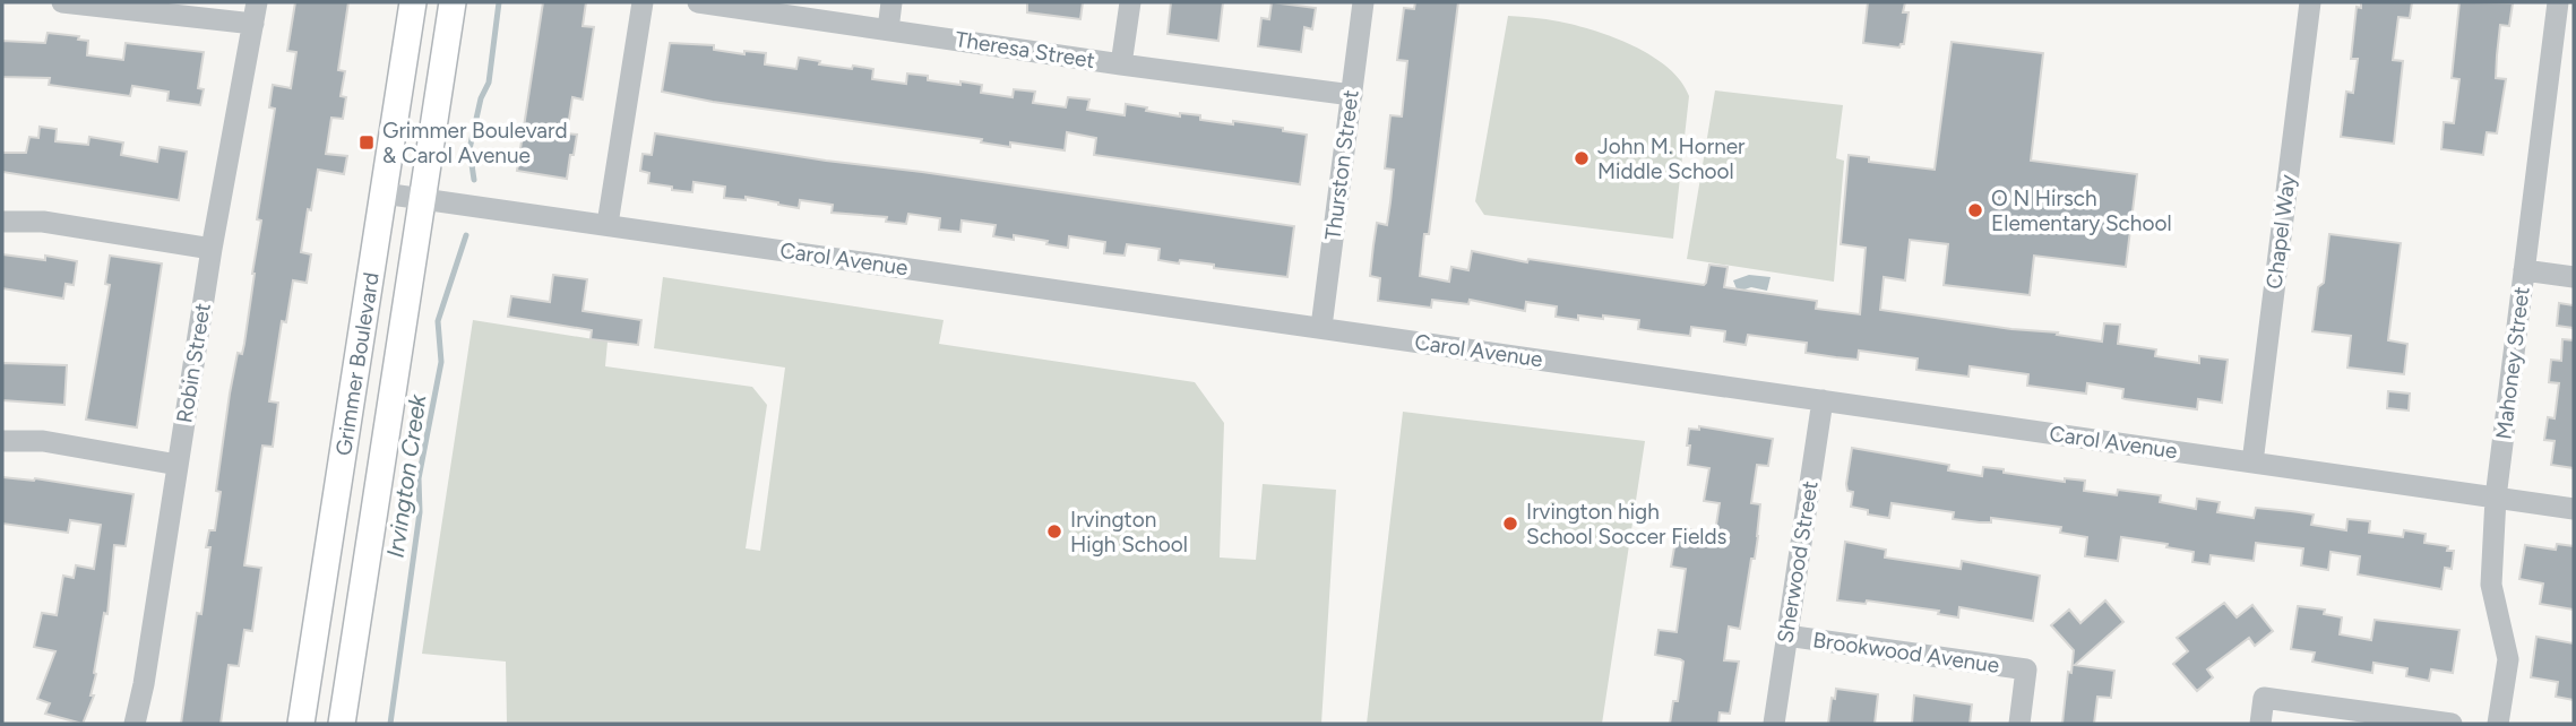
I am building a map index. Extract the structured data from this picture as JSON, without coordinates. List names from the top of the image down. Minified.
{"streets":{"main road":["Grimmer Boulevard"],"street":["Theresa Street","Thurston Street","Chapel Way","Carol Avenue","Robin Street","Mahoney Street","Sherwood Street","Brookwood Avenue"]},"crossings":[["Theresa Street","Thurston Street"],["Thurston Street","Carol Avenue"],["Chapel Way","Carol Avenue"],["Carol Avenue","Grimmer Boulevard"],["Carol Avenue","Mahoney Street"],["Carol Avenue","Sherwood Street"],["Sherwood Street","Brookwood Avenue"]],"water":["Irvington Creek"],"places":{"transit":["Grimmer Boulevard & Carol Avenue"],"other":["John M. Horner Middle School","O N Hirsch Elementary School","Irvington high School Soccer Fields","Irvington High School"]}}
